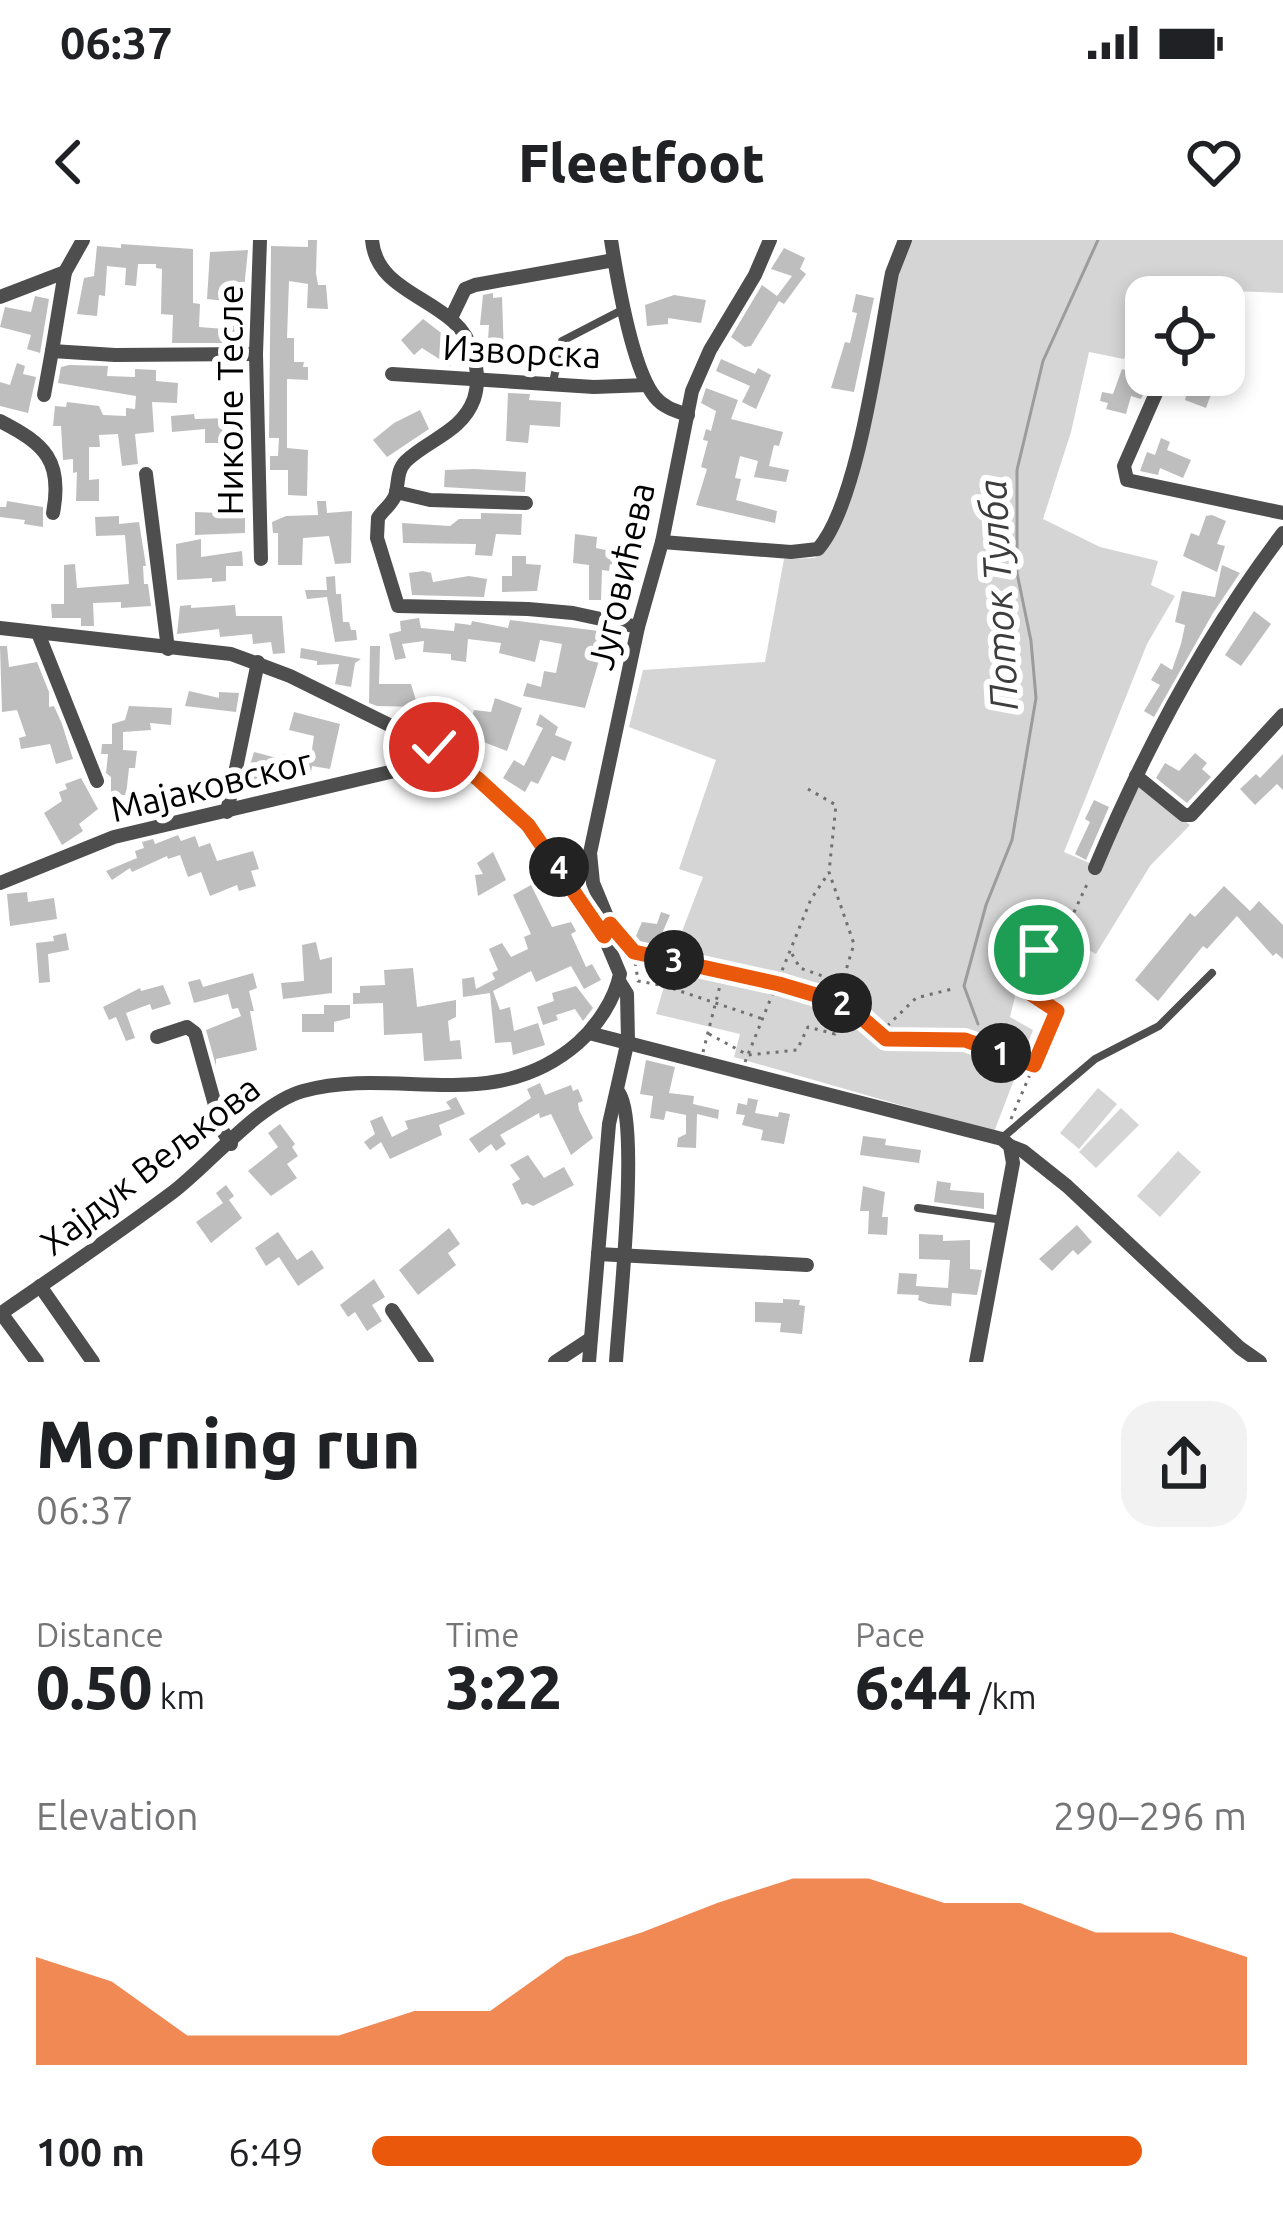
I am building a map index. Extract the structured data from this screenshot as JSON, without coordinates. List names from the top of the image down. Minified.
{"streets":{"street":["Изворска","Николе Тесле","Југовићева","Мајаковског","Хајдук Вељкова"]},"crossings":[["Изворска","Југовићева"]],"water":["Поток Тулба"],"page":{"status":"06:37","header":"Fleetfoot","pins":["4","3","2","1"],"heading":["Morning run","06:37"],"stats":[["Distance","0.50 km"],["Time","3:22"],["Pace","6:44 /km"]],"chart":["Elevation","290–296 m"],"list":[{"name":"100 m","note":"6:49"}]}}
